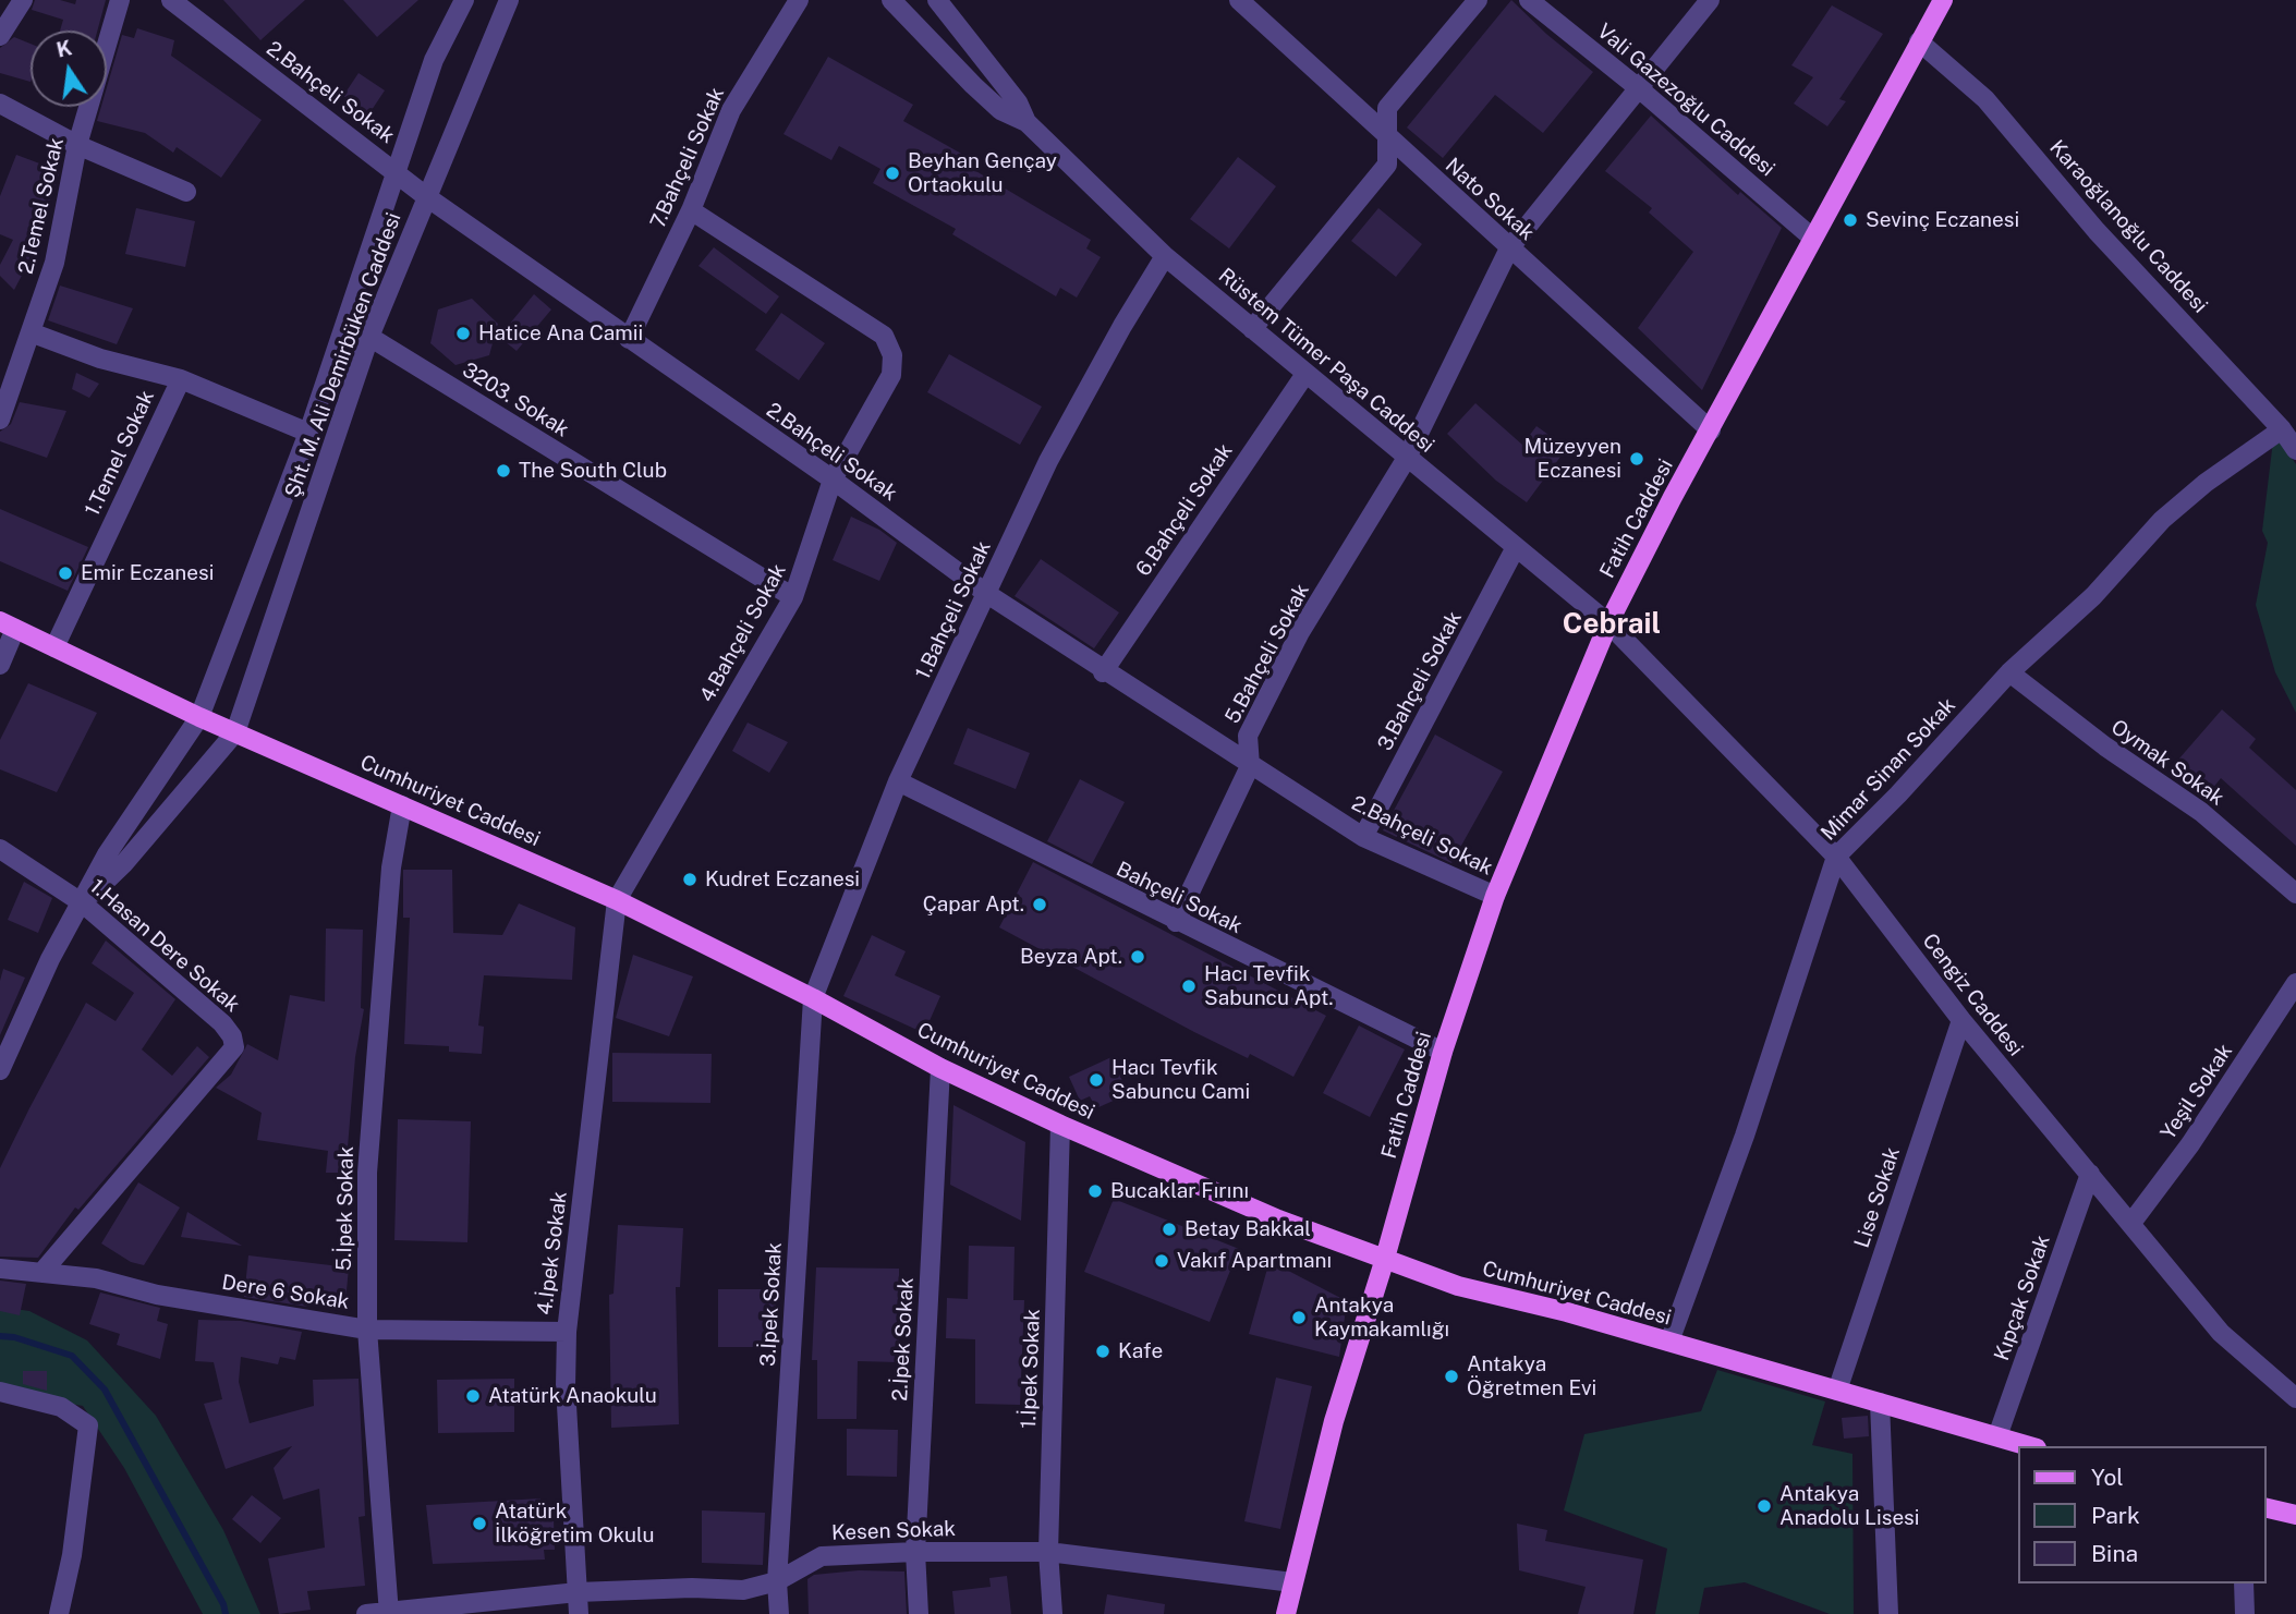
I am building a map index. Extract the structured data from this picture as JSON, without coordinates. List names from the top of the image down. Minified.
{"streets":{"main road":["Fatih Caddesi","Cumhuriyet Caddesi"],"street":["2.Bahçeli Sokak","Vali Gazezoğlu Caddesi","7.Bahçeli Sokak","Nato Sokak","2.Temel Sokak","Karaoğlanoğlu Caddesi","Şht. M. Ali Demirbüken Caddesi","Rüstem Tümer Paşa Caddesi","3203. Sokak","1.Temel Sokak","6.Bahçeli Sokak","1.Bahçeli Sokak","4.Bahçeli Sokak","5.Bahçeli Sokak","3.Bahçeli Sokak","Oymak Sokak","Mimar Sinan Sokak","Bahçeli Sokak","1.Hasan Dere Sokak","Cengiz Caddesi","Yeşil Sokak","Lise Sokak","5.İpek Sokak","4.İpek Sokak","Dere 6 Sokak","Kıpçak Sokak","3.İpek Sokak","2.İpek Sokak","1.İpek Sokak","Kesen Sokak"]},"crossings":[["2.Bahçeli Sokak","7.Bahçeli Sokak"],["2.Bahçeli Sokak","Şht. M. Ali Demirbüken Caddesi"],["2.Bahçeli Sokak","6.Bahçeli Sokak"],["2.Bahçeli Sokak","Fatih Caddesi"],["2.Bahçeli Sokak","1.Bahçeli Sokak"],["2.Bahçeli Sokak","4.Bahçeli Sokak"],["2.Bahçeli Sokak","5.Bahçeli Sokak"],["2.Bahçeli Sokak","3.Bahçeli Sokak"],["Vali Gazezoğlu Caddesi","Fatih Caddesi"],["Vali Gazezoğlu Caddesi","5.Bahçeli Sokak"],["7.Bahçeli Sokak","4.Bahçeli Sokak"],["Nato Sokak","Fatih Caddesi"],["Nato Sokak","5.Bahçeli Sokak"],["2.Temel Sokak","1.Temel Sokak"],["Karaoğlanoğlu Caddesi","Fatih Caddesi"],["Karaoğlanoğlu Caddesi","Mimar Sinan Sokak"],["Şht. M. Ali Demirbüken Caddesi","3203. Sokak"],["Şht. M. Ali Demirbüken Caddesi","Cumhuriyet Caddesi"],["Şht. M. Ali Demirbüken Caddesi","1.Hasan Dere Sokak"],["Rüstem Tümer Paşa Caddesi","6.Bahçeli Sokak"],["Rüstem Tümer Paşa Caddesi","Fatih Caddesi"],["Rüstem Tümer Paşa Caddesi","1.Bahçeli Sokak"],["Rüstem Tümer Paşa Caddesi","5.Bahçeli Sokak"],["Rüstem Tümer Paşa Caddesi","3.Bahçeli Sokak"],["Rüstem Tümer Paşa Caddesi","Cengiz Caddesi"],["3203. Sokak","4.Bahçeli Sokak"],["1.Temel Sokak","Cumhuriyet Caddesi"],["Fatih Caddesi","Cumhuriyet Caddesi"],["Fatih Caddesi","Bahçeli Sokak"],["Fatih Caddesi","Cengiz Caddesi"],["Fatih Caddesi","Kesen Sokak"],["1.Bahçeli Sokak","Cumhuriyet Caddesi"],["1.Bahçeli Sokak","Bahçeli Sokak"],["1.Bahçeli Sokak","3.İpek Sokak"],["4.Bahçeli Sokak","Cumhuriyet Caddesi"],["4.Bahçeli Sokak","4.İpek Sokak"],["5.Bahçeli Sokak","Bahçeli Sokak"],["Oymak Sokak","Mimar Sinan Sokak"],["Mimar Sinan Sokak","Cumhuriyet Caddesi"],["Mimar Sinan Sokak","Cengiz Caddesi"],["Cumhuriyet Caddesi","Lise Sokak"],["Cumhuriyet Caddesi","5.İpek Sokak"],["Cumhuriyet Caddesi","4.İpek Sokak"],["Cumhuriyet Caddesi","Kıpçak Sokak"],["Cumhuriyet Caddesi","3.İpek Sokak"],["Cumhuriyet Caddesi","2.İpek Sokak"],["Cumhuriyet Caddesi","1.İpek Sokak"],["1.Hasan Dere Sokak","Dere 6 Sokak"],["Cengiz Caddesi","Yeşil Sokak"],["Cengiz Caddesi","Lise Sokak"],["Cengiz Caddesi","Kıpçak Sokak"],["5.İpek Sokak","Dere 6 Sokak"],["5.İpek Sokak","Kesen Sokak"],["4.İpek Sokak","Dere 6 Sokak"],["4.İpek Sokak","Kesen Sokak"],["3.İpek Sokak","Kesen Sokak"],["2.İpek Sokak","Kesen Sokak"],["1.İpek Sokak","Kesen Sokak"]],"districts":["Cebrail"],"places":["Beyhan Gençay Ortaokulu","Sevinç Eczanesi","Hatice Ana Camii","Müzeyyen Eczanesi","The South Club","Emir Eczanesi","Kudret Eczanesi","Çapar Apt.","Beyza Apt.","Hacı Tevfik Sabuncu Apt.","Hacı Tevfik Sabuncu Cami","Bucaklar Fırını","Betay Bakkal","Vakıf Apartmanı","Antakya Kaymakamlığı","Kafe","Antakya Öğretmen Evi","Atatürk Anaokulu","Antakya Anadolu Lisesi","Atatürk İlköğretim Okulu"],"legend":["Yol","Park","Bina"],"north":"top"}
